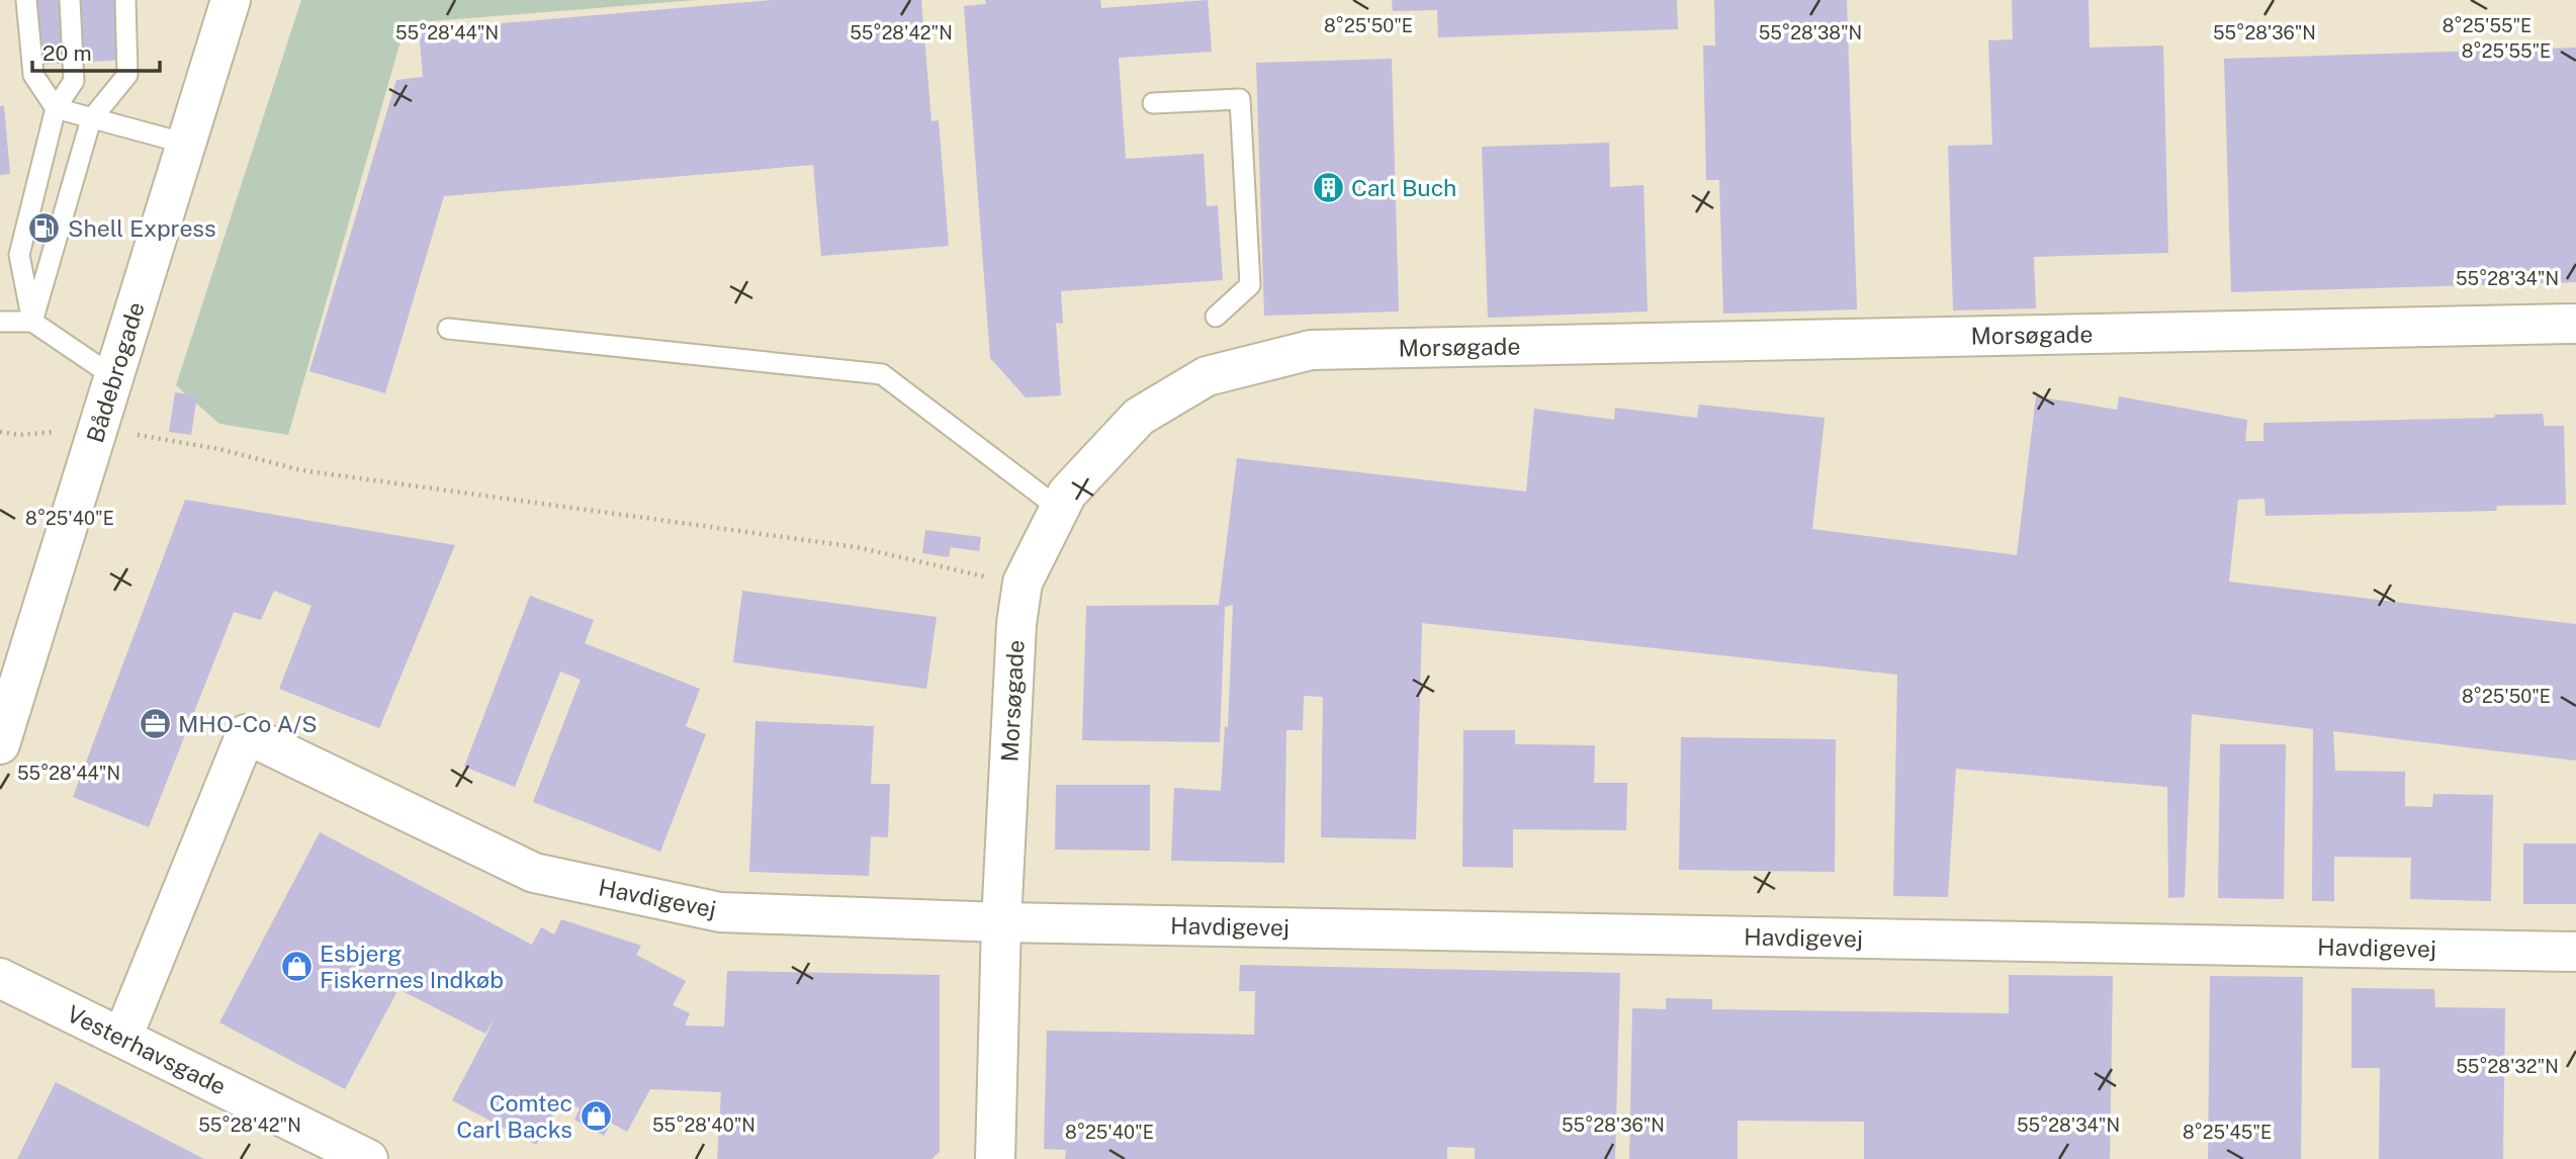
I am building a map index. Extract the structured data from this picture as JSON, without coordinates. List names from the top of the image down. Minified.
{"streets":{"street":["Morsøgade","Bådebrogade","Havdigevej","Vesterhavsgade"]},"crossings":[["Morsøgade","Havdigevej"],["Havdigevej","Vesterhavsgade"]],"places":{"building":["Carl Buch"],"fuel station":["Shell Express"],"office":["MHO-Co A/S"],"shop":["Esbjerg Fiskernes Indkøb","Comtec Carl Backs"]},"scale_bar":"20 m","coordinates":["8°25'50\"E","8°25'55\"E","55°28'44\"N","55°28'42\"N","55°28'38\"N","55°28'36\"N","55°28'34\"N","8°25'40\"E","55°28'32\"N","55°28'40\"N","8°25'45\"E"]}
